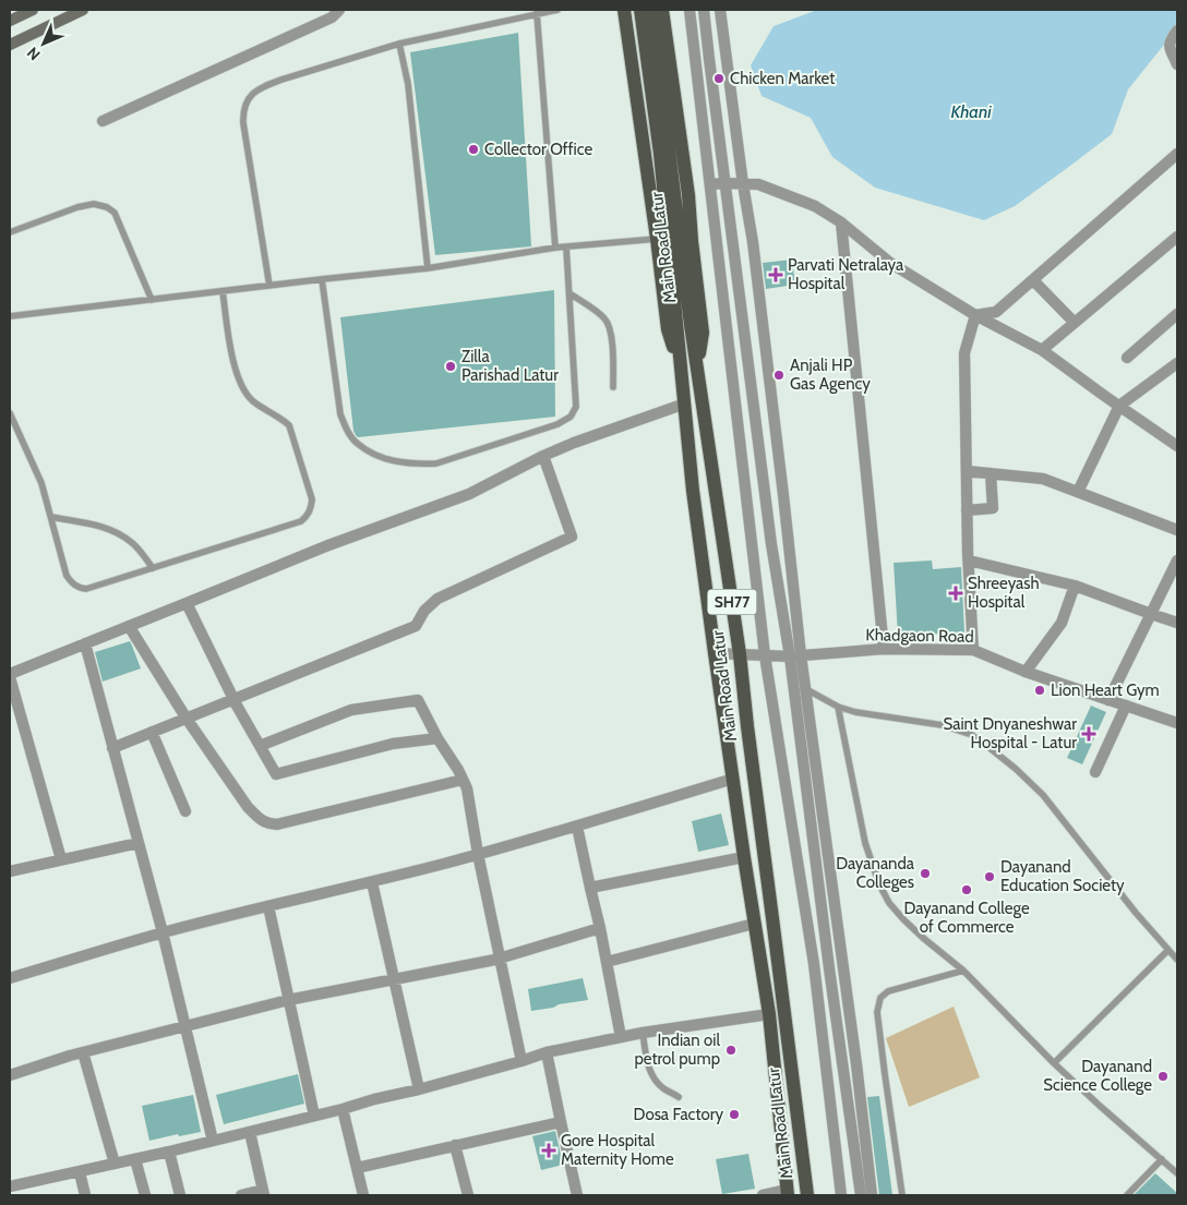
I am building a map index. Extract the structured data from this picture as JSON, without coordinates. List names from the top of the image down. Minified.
{"streets":{"main road":["Main Road Latur","SH77"],"street":["Khadgaon Road"]},"crossings":[["Main Road Latur","SH77"],["Main Road Latur","Khadgaon Road"]],"water":["Khani"],"places":{"other":["Chicken Market","Collector Office","Zilla Parishad Latur","Anjali HP Gas Agency","Lion Heart Gym","Dayananda Colleges","Dayanand Education Society","Dayanand College of Commerce","Indian oil petrol pump","Dayanand Science College","Dosa Factory"],"health":["Parvati Netralaya Hospital","Shreeyash Hospital","Saint Dnyaneshwar Hospital - Latur","Gore Hospital Maternity Home"]},"north":"bottom left"}
